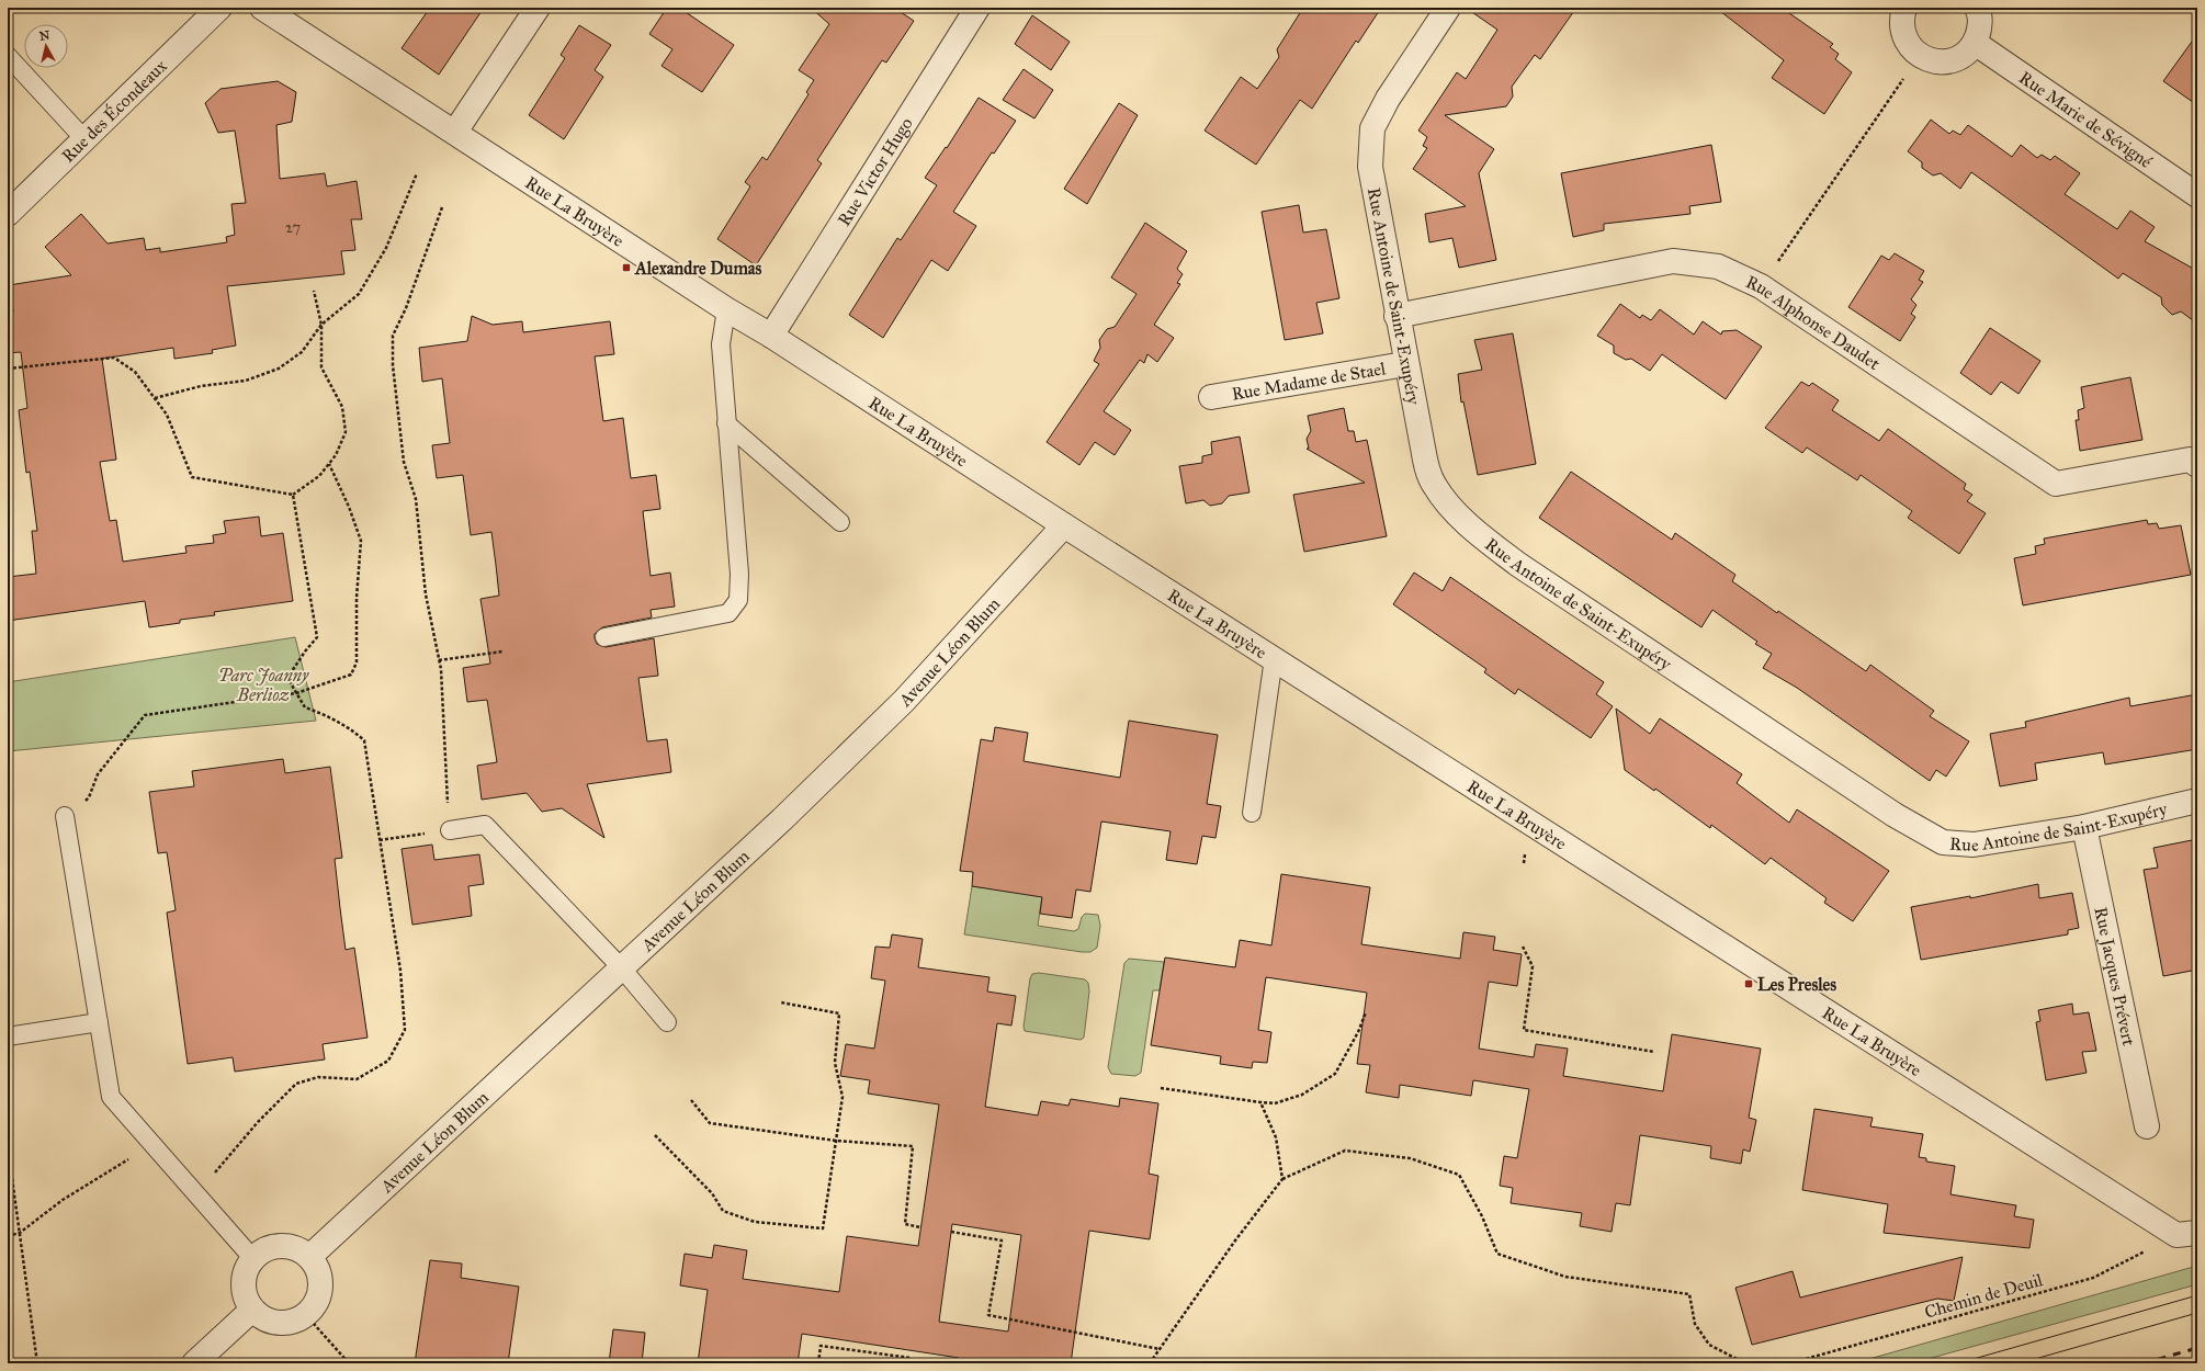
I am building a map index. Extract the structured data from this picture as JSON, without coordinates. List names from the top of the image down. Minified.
{"streets":{"street":["Rue des Écondeaux","Rue Marie de Sévigné","Rue Victor Hugo","Rue La Bruyère","Rue Antoine de Saint-Exupéry","Rue Alphonse Daudet","Rue Madame de Stael","Avenue Léon Blum","Rue Jacques Prévert"],"path":["Chemin de Deuil"]},"crossings":[["Rue Victor Hugo","Rue La Bruyère"],["Rue La Bruyère","Avenue Léon Blum"],["Rue La Bruyère","Chemin de Deuil"],["Rue Antoine de Saint-Exupéry","Rue Alphonse Daudet"],["Rue Antoine de Saint-Exupéry","Rue Madame de Stael"],["Rue Antoine de Saint-Exupéry","Rue Jacques Prévert"]],"parks":["Parc Joanny Berlioz"],"places":{"transit":["Alexandre Dumas","Les Presles"]},"house_numbers":["27"],"north":"top"}
